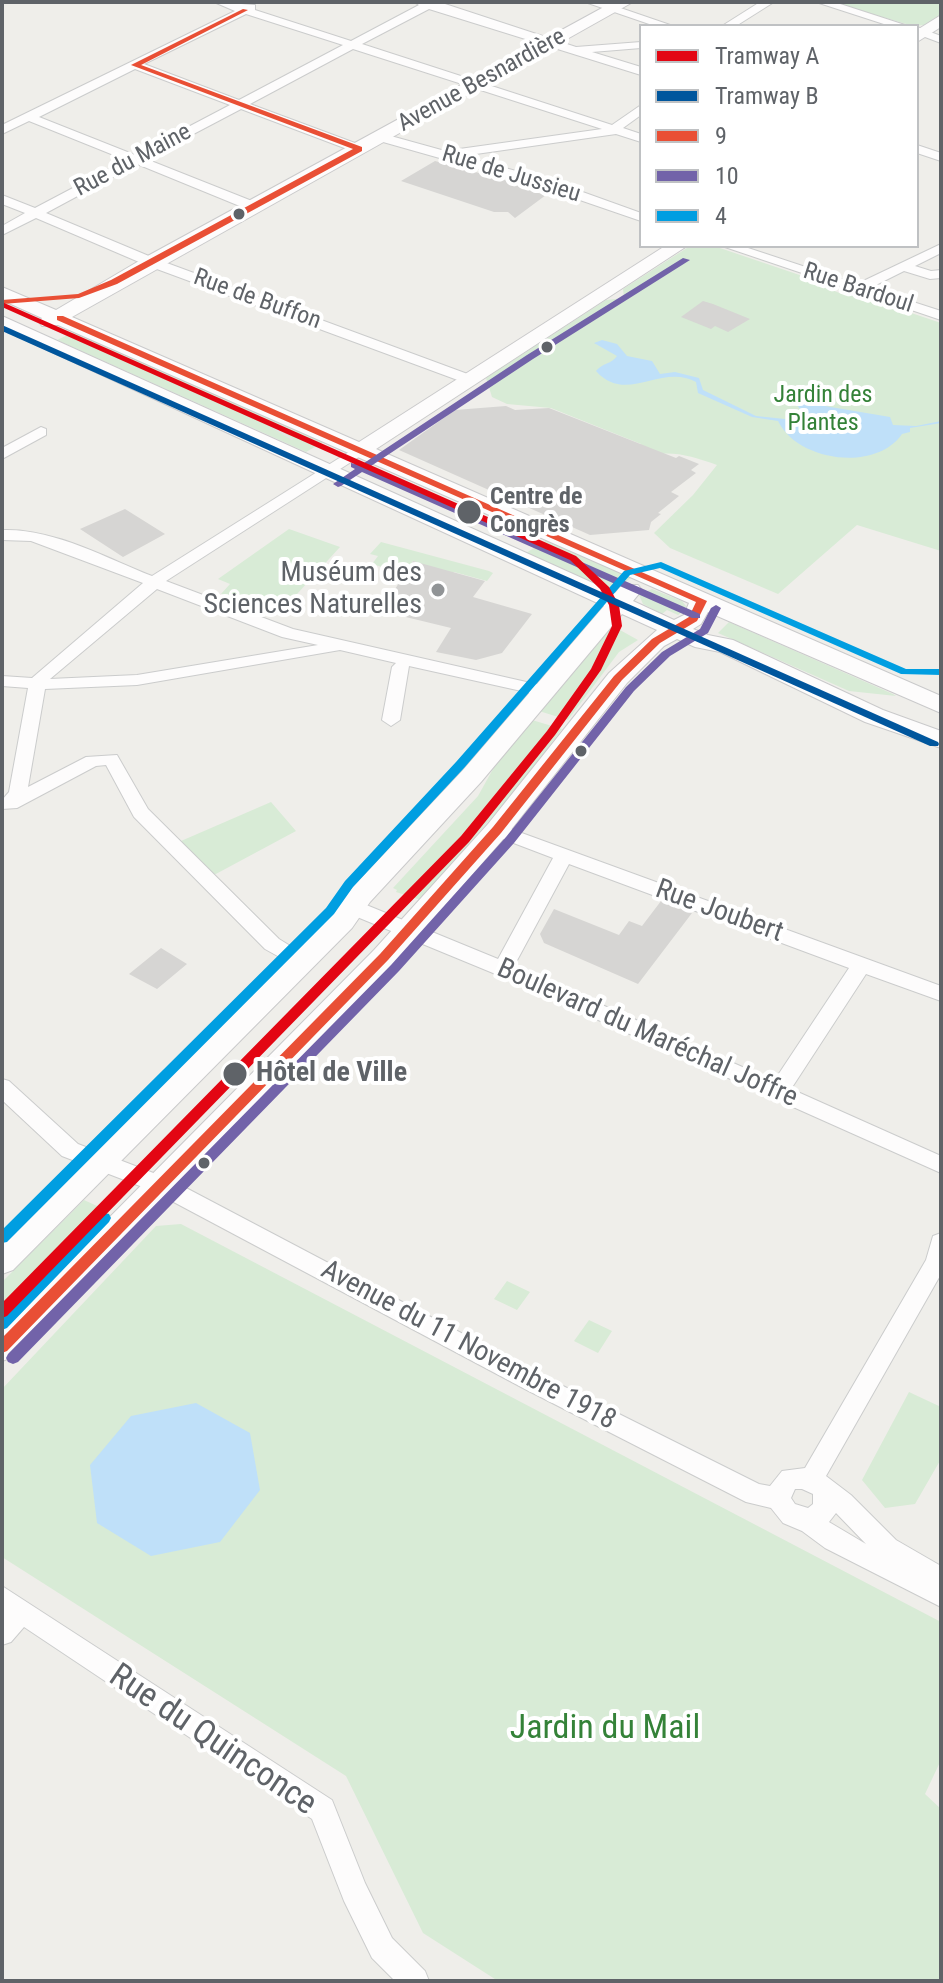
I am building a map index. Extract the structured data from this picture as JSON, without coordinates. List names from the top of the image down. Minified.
{"streets":{"main road":["Avenue Besnardière"],"street":["Rue du Maine","Rue de Jussieu","Rue Bardoul","Rue de Buffon","Rue Joubert","Boulevard du Maréchal Joffre","Avenue du 11 Novembre 1918","Rue du Quinconce"]},"crossings":[["Avenue Besnardière","Rue de Jussieu"],["Avenue Besnardière","Rue de Buffon"],["Rue du Maine","Rue de Buffon"]],"parks":["Jardin des Plantes","Jardin du Mail"],"places":["Centre de Congrès","Muséum des Sciences Naturelles","Hôtel de Ville"],"lines":["transit line 9","transit line 10","tram line A","tram line B","transit line 4"],"legend":["Tramway A","Tramway B","9","10","4"]}
